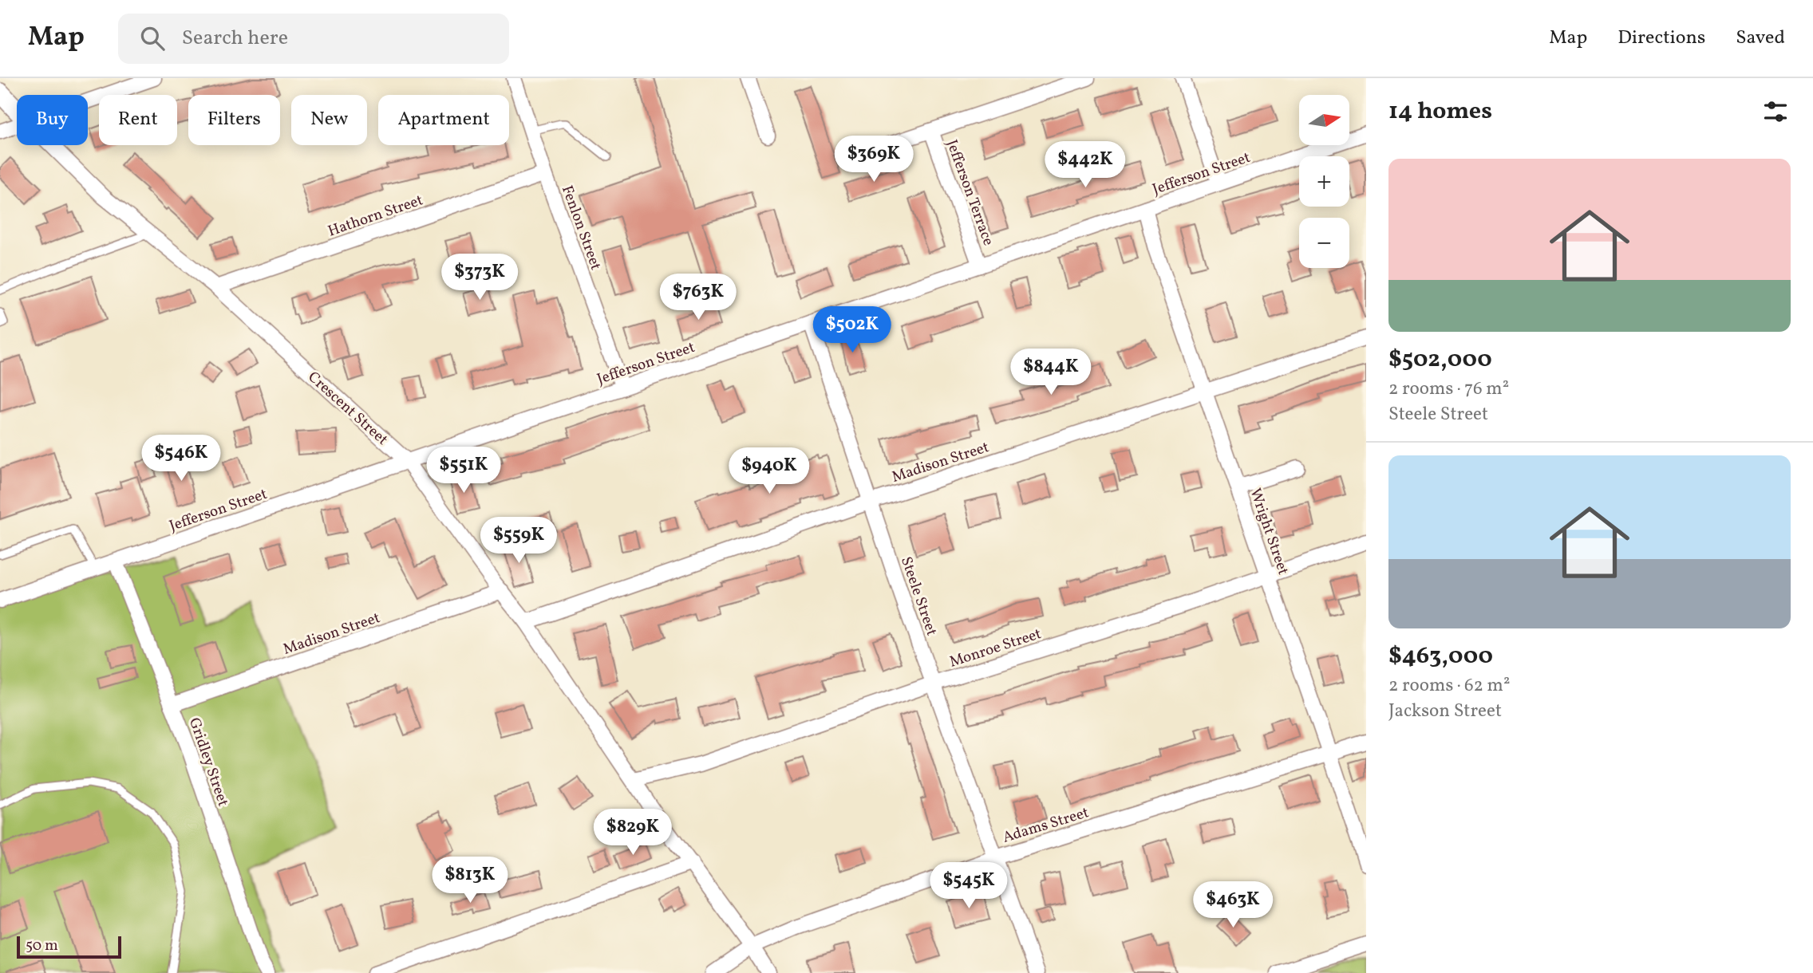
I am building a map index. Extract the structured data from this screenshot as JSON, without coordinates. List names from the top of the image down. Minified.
{"streets":{"street":["Jefferson Street","Jefferson Terrace","Hathorn Street","Fenlon Street","Crescent Street","Madison Street","Wright Street","Steele Street","Monroe Street","Gridley Street","Adams Street"]},"crossings":[["Jefferson Street","Jefferson Terrace"],["Jefferson Street","Fenlon Street"],["Jefferson Street","Crescent Street"],["Jefferson Street","Wright Street"],["Jefferson Street","Steele Street"],["Jefferson Street","Gridley Street"],["Hathorn Street","Fenlon Street"],["Hathorn Street","Crescent Street"],["Crescent Street","Madison Street"],["Crescent Street","Monroe Street"],["Crescent Street","Adams Street"],["Madison Street","Wright Street"],["Madison Street","Steele Street"],["Madison Street","Gridley Street"],["Wright Street","Monroe Street"],["Wright Street","Adams Street"],["Steele Street","Monroe Street"],["Steele Street","Adams Street"]],"scale_bar":"50 m","north":"right","page":{"header":"Map","search":"Search here","nav":["Map","Directions","Saved"],"heading":"14 homes","map_buttons":["+","−"],"chip":["Buy","Rent","Filters","New","Apartment"],"price":["$369K","$442K","$373K","$763K","$502K","$844K","$546K","$551K","$940K","$559K","$829K","$813K","$545K","$463K"],"list":[{"name":"$502,000","note":"2 rooms · 76 m² · Steele Street"},{"name":"$463,000","note":"2 rooms · 62 m² · Jackson Street"}],"scale":"50 m"}}
